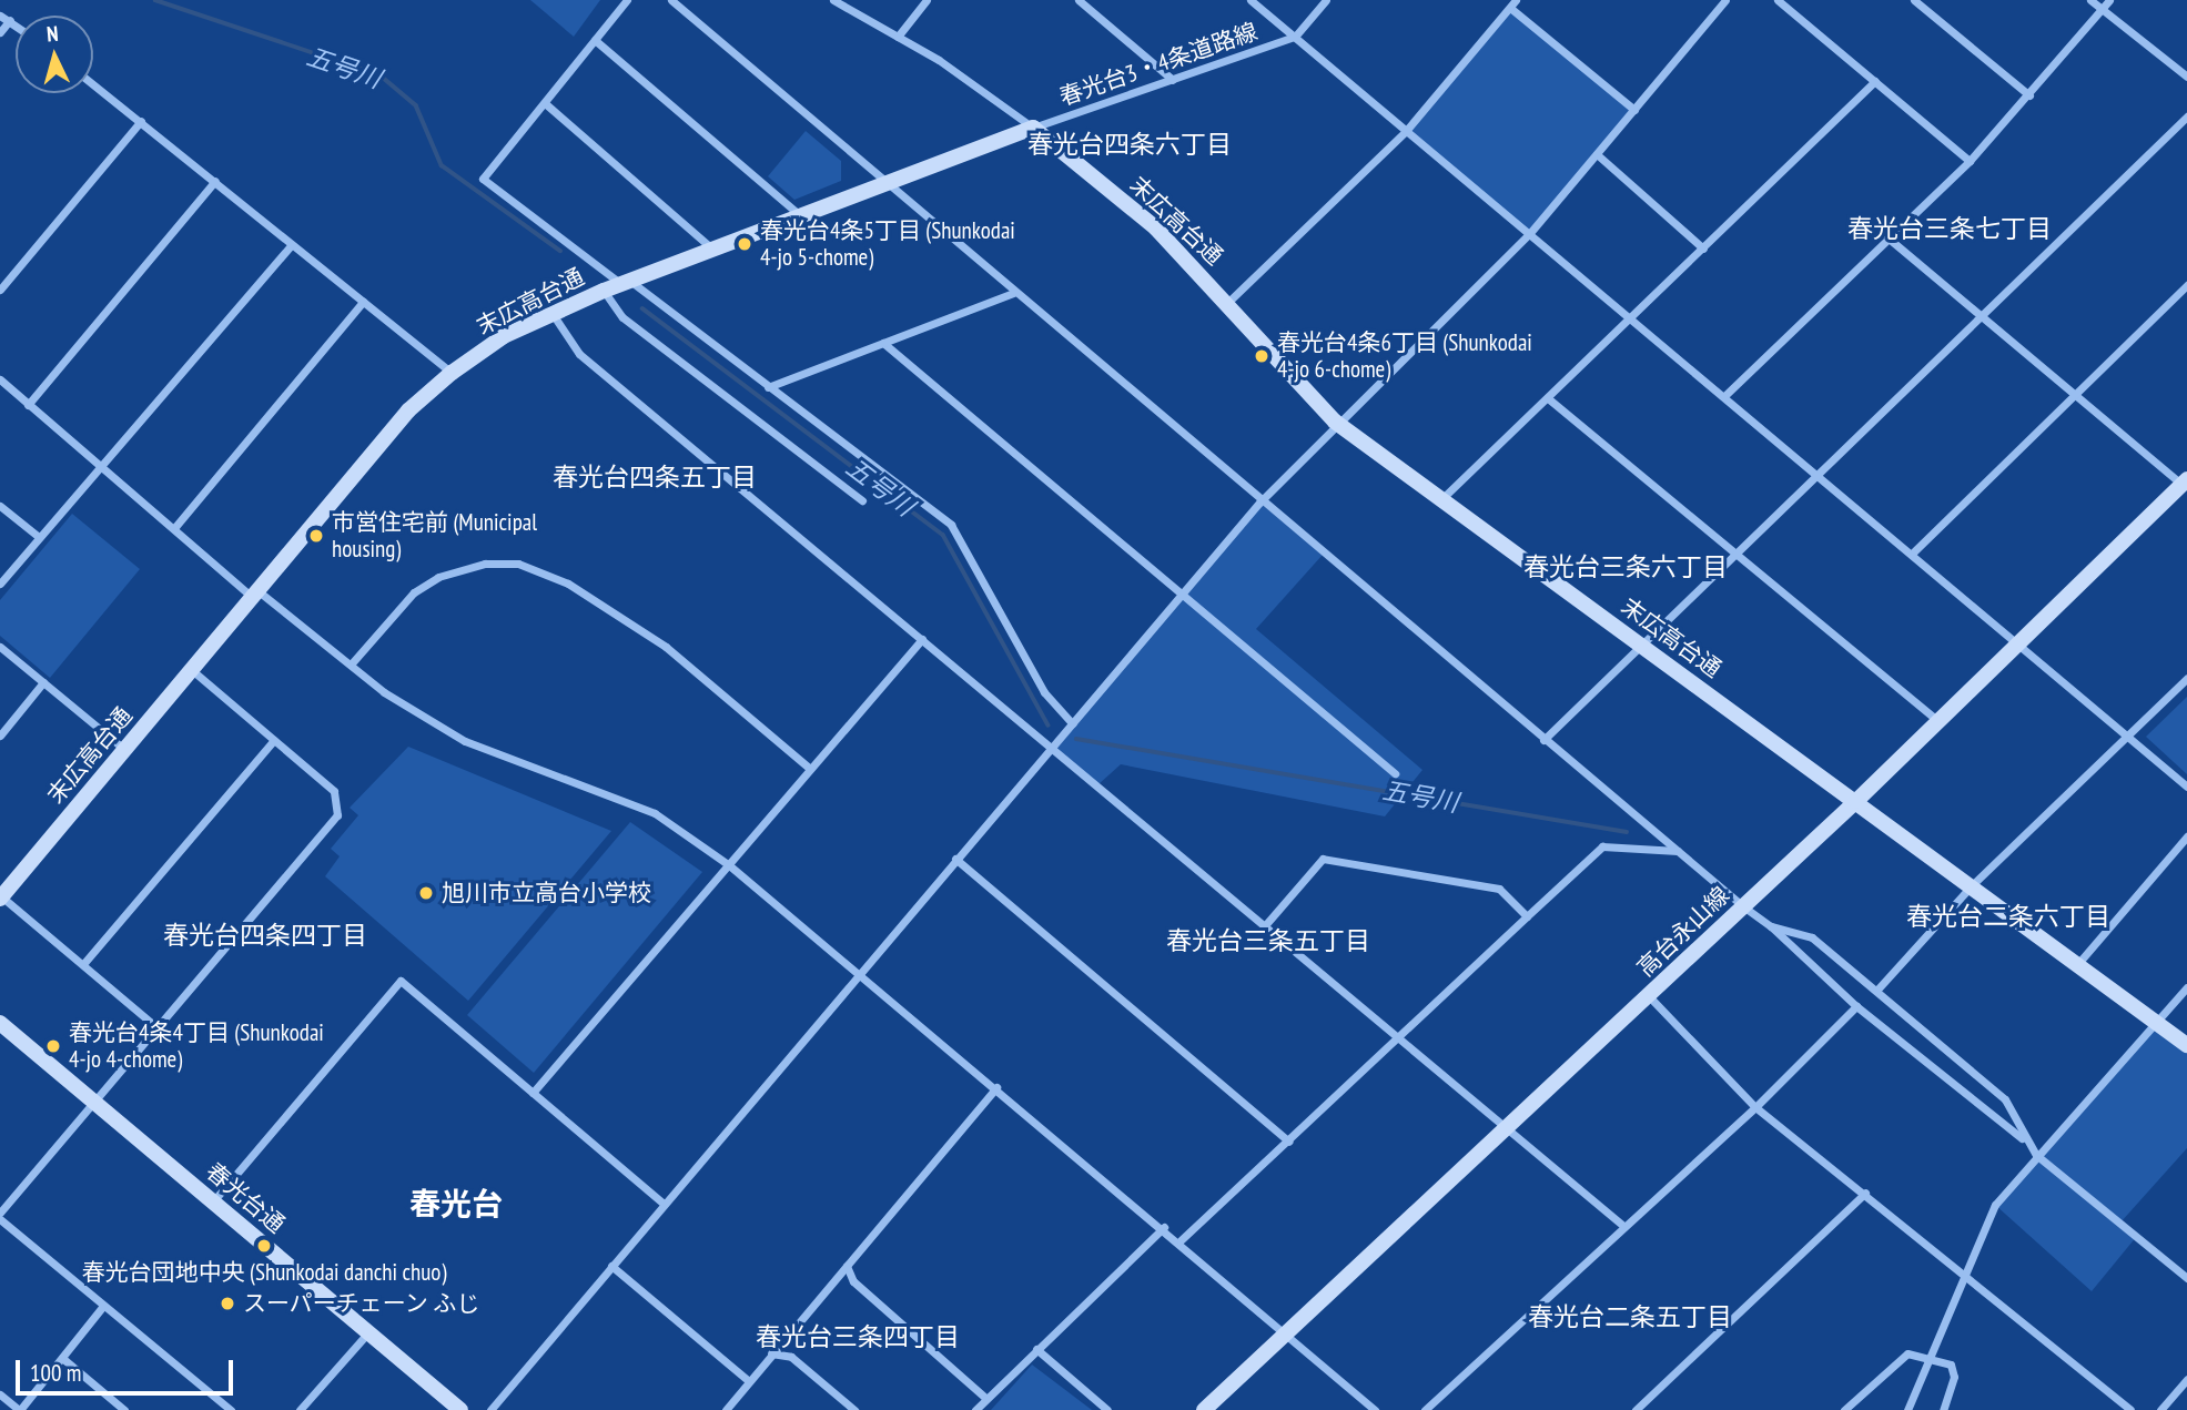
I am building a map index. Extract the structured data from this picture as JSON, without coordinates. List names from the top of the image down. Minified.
{"streets":{"street":["春光台3・4条道路線","末広高台通","高台永山線","春光台通"]},"crossings":[["春光台3・4条道路線","末広高台通"],["末広高台通","高台永山線"]],"districts":["春光台四条六丁目","春光台三条七丁目","春光台四条五丁目","春光台三条六丁目","春光台二条六丁目","春光台四条四丁目","春光台三条五丁目","春光台","春光台二条五丁目","春光台三条四丁目"],"water":["五号川"],"places":["春光台4条5丁目 (Shunkodai 4-jo 5-chome)","春光台4条6丁目 (Shunkodai 4-jo 6-chome)","市営住宅前 (Municipal housing)","旭川市立高台小学校","春光台4条4丁目 (Shunkodai 4-jo 4-chome)","春光台団地中央 (Shunkodai danchi chuo)","スーパーチェーン ふじ"],"scale_bar":"100 m","north":"top"}
